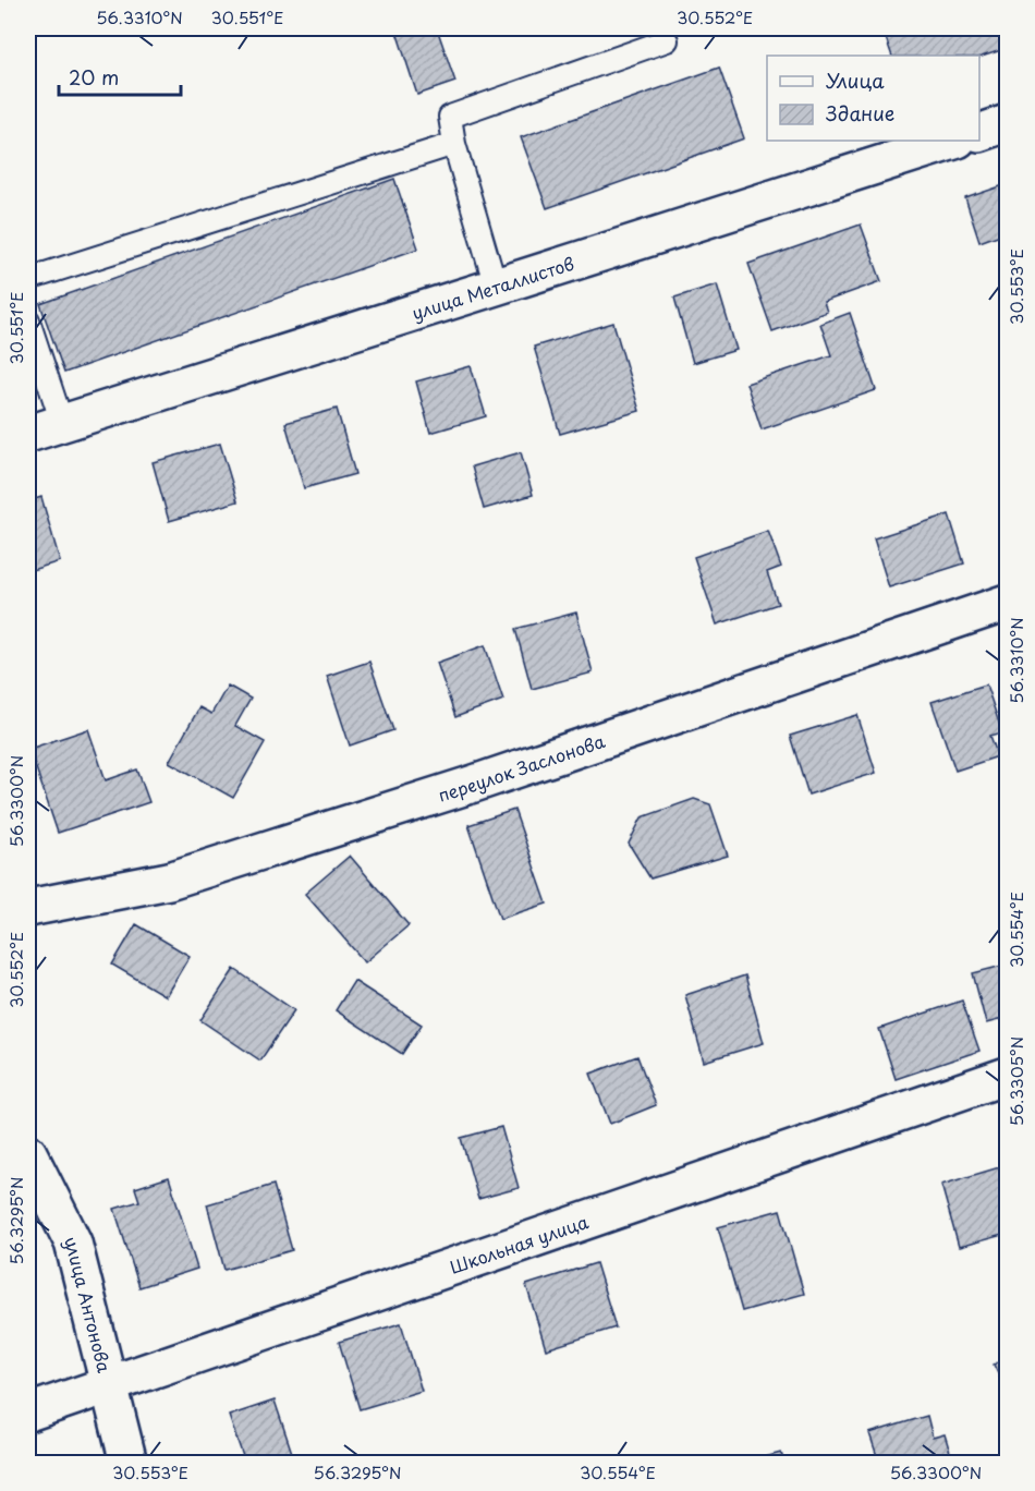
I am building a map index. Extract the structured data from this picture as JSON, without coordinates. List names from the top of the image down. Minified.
{"streets":{"street":["улица Металлистов","переулок Заслонова","Школьная улица","улица Антонова"]},"crossings":[["Школьная улица","улица Антонова"]],"legend":["Улица","Здание"],"scale_bar":"20 m","coordinates":["56.3310°N","30.551°E","30.552°E","30.553°E","56.3300°N","30.554°E","56.3305°N","56.3295°N"]}
